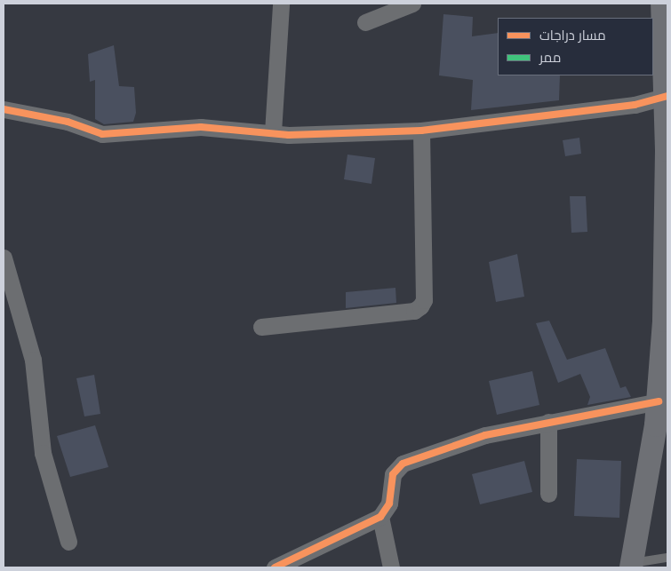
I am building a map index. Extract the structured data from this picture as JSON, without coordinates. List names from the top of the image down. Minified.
{"legend":["مسار دراجات","ممر"]}
